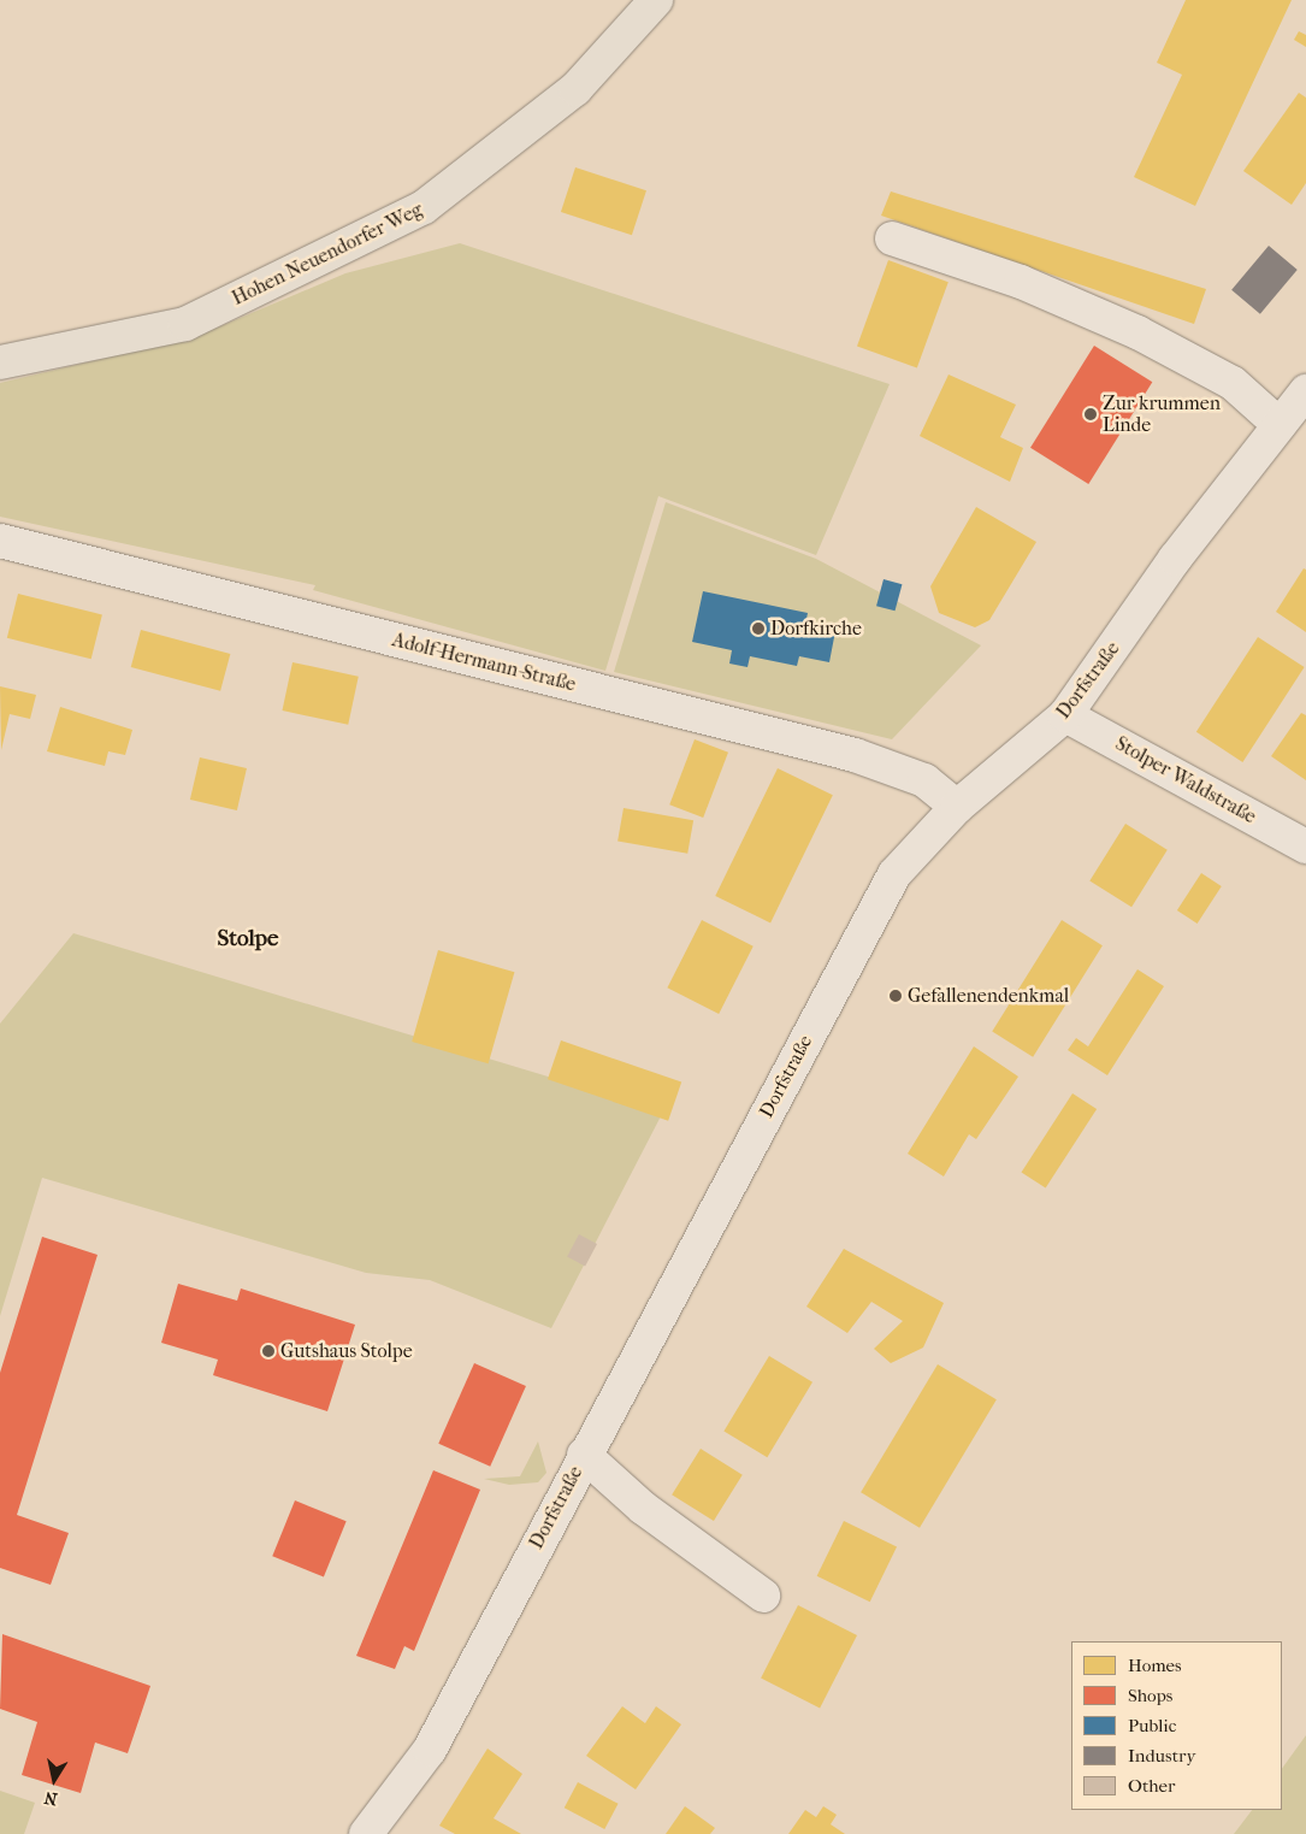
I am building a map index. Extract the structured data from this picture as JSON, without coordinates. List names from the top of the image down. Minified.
{"streets":{"main road":["Hohen Neuendorfer Weg"],"street":["Adolf-Hermann-Straße","Dorfstraße","Stolper Waldstraße"]},"crossings":[["Adolf-Hermann-Straße","Dorfstraße"],["Dorfstraße","Stolper Waldstraße"]],"districts":["Stolpe"],"places":["Zur krummen Linde","Dorfkirche","Gefallenendenkmal","Gutshaus Stolpe"],"legend":["Homes","Shops","Public","Industry","Other"],"north":"bottom"}
